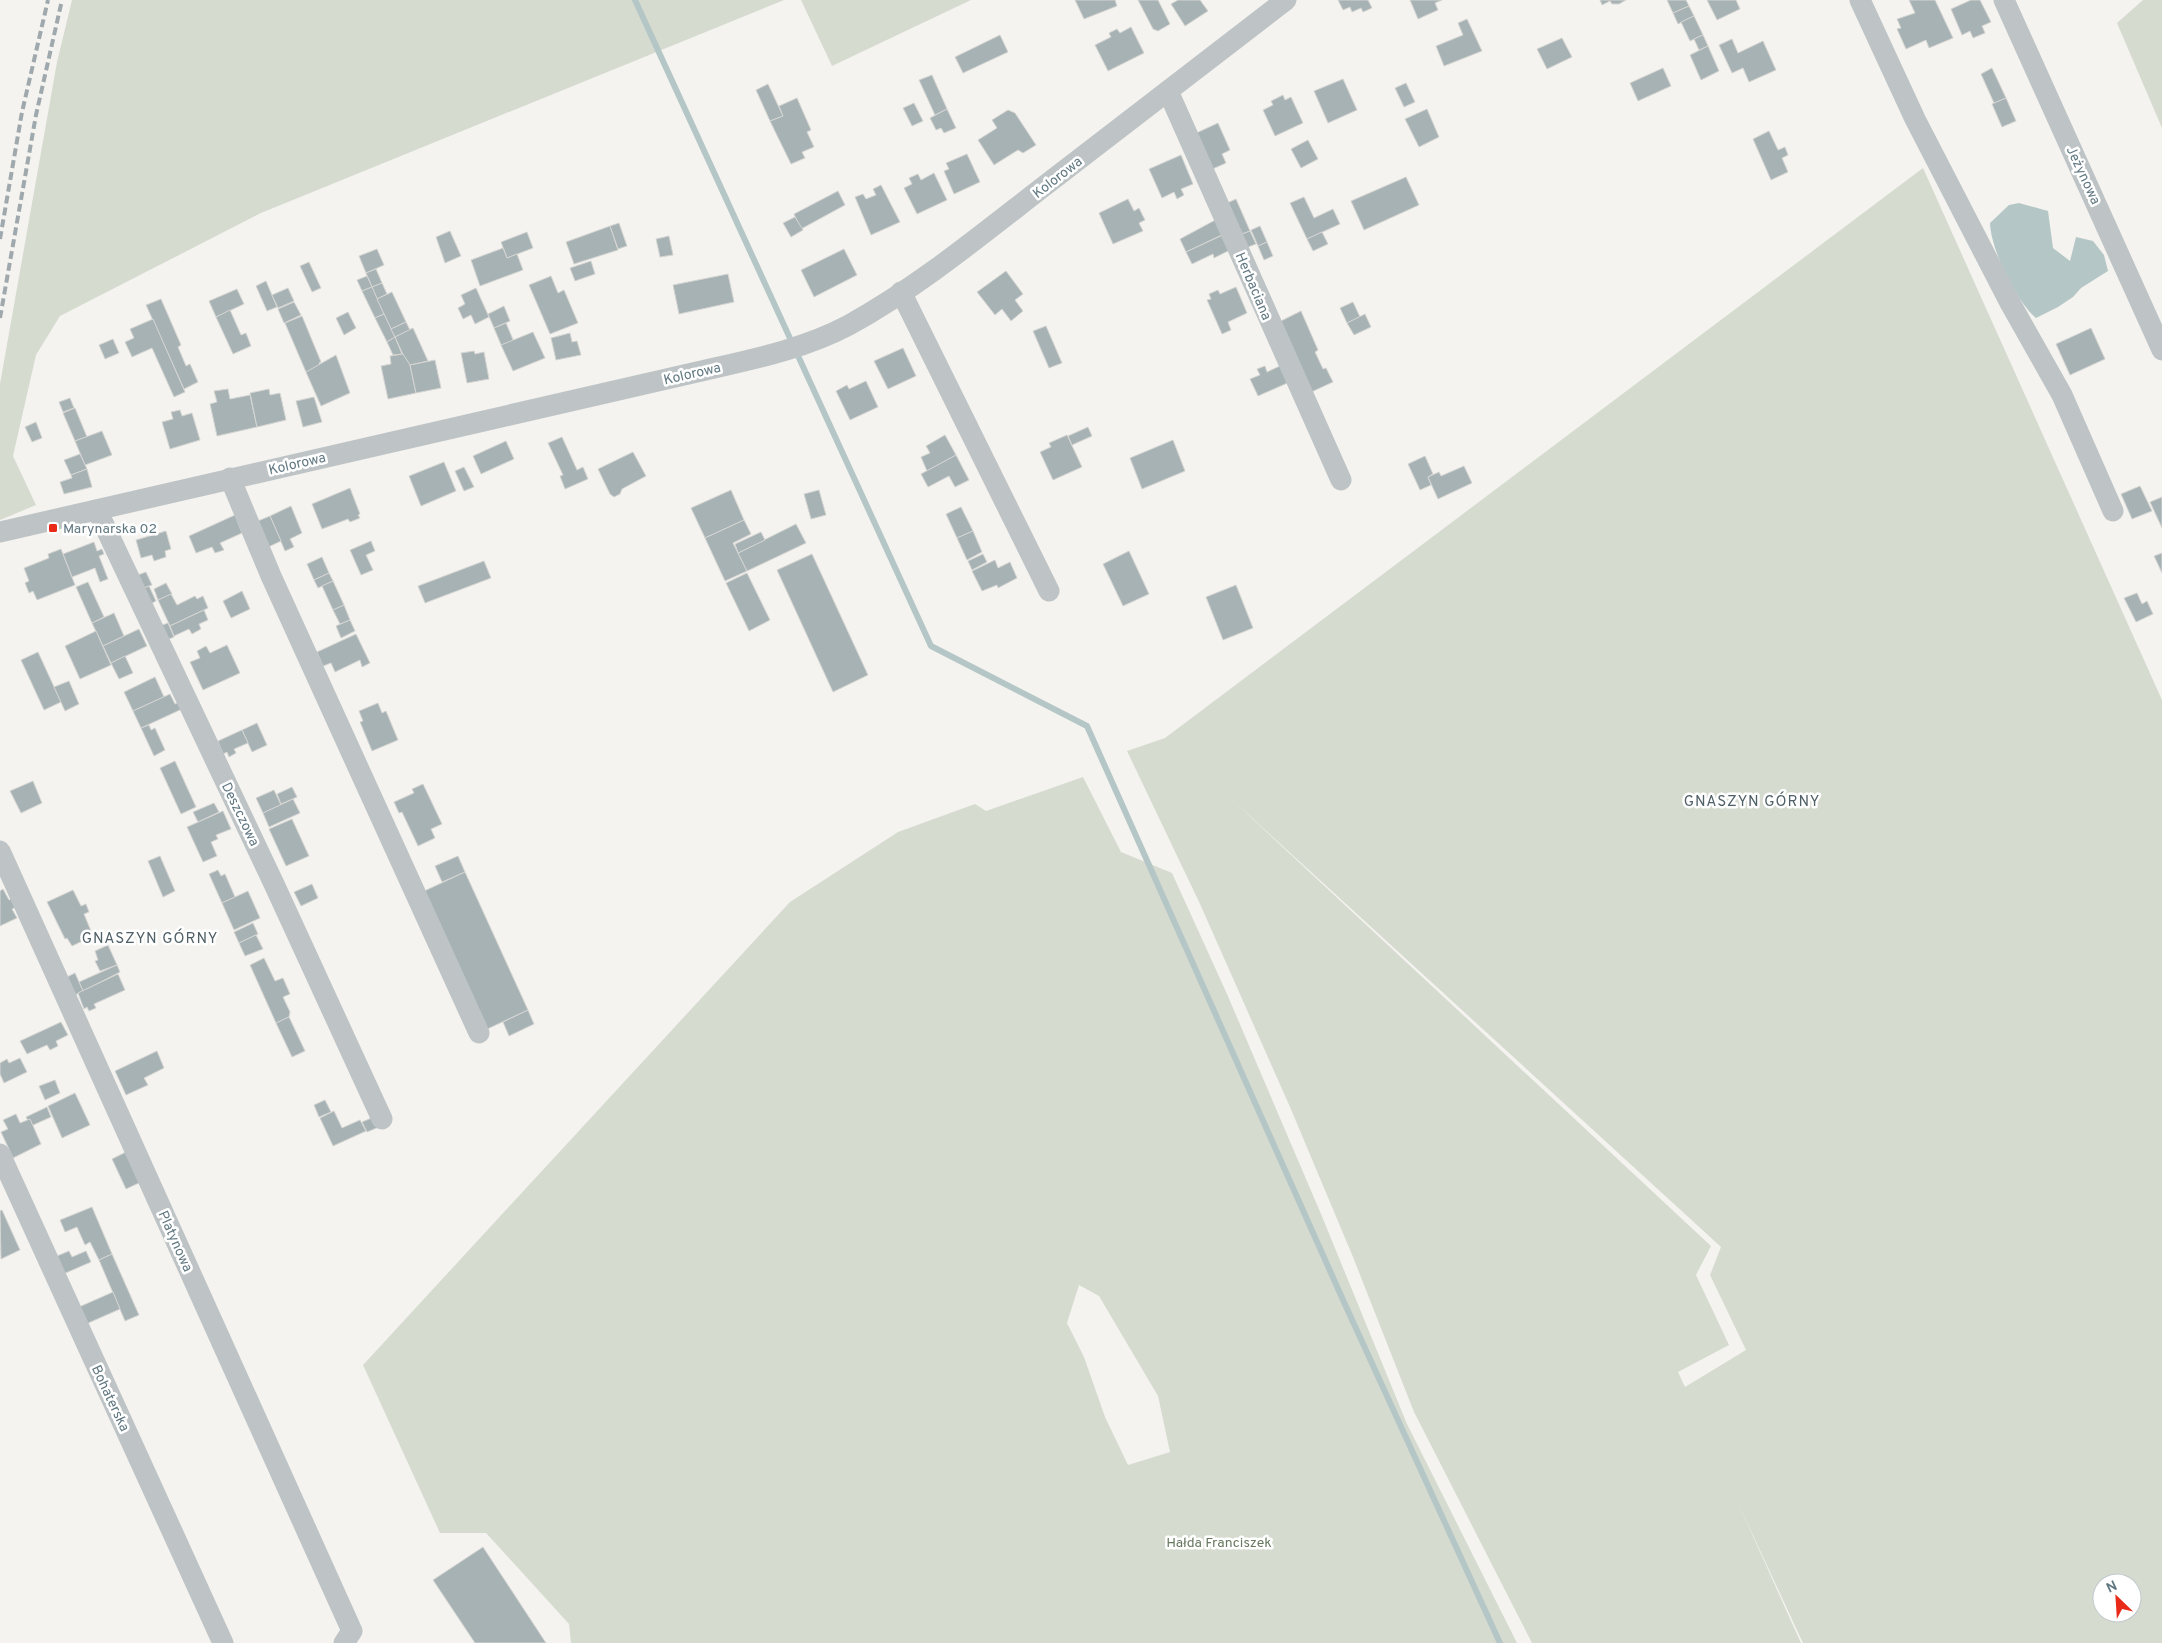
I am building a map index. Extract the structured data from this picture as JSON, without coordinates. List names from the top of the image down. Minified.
{"streets":{"street":["Jeżynowa","Kolorowa","Herbaciana","Deszczowa","Platynowa","Bohaterska"]},"crossings":[["Kolorowa","Herbaciana"],["Kolorowa","Deszczowa"]],"districts":["GNASZYN GÓRNY","GNASZYN GÓRNY"],"parks":["Hałda Franciszek"],"places":{"transit":["Marynarska 02"]},"north":"top left"}
